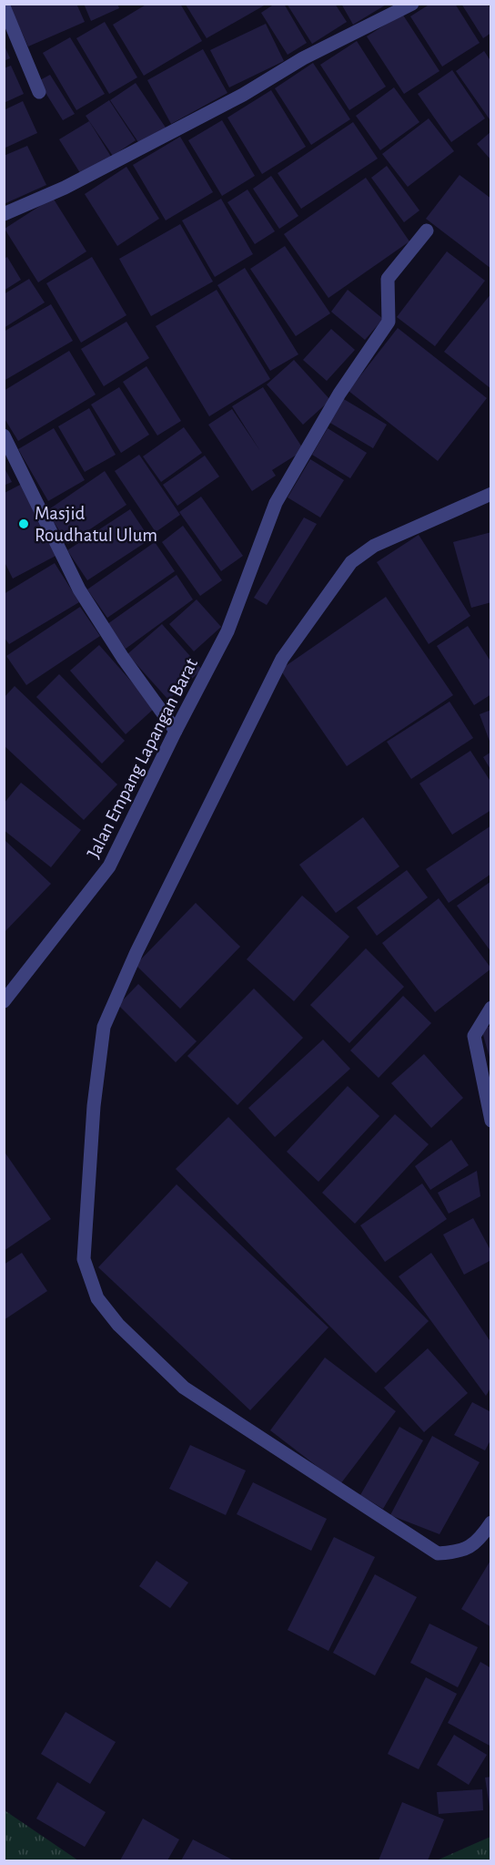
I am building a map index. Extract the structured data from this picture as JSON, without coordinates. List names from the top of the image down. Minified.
{"streets":{"street":["Jalan Empang Lapangan Barat"]},"places":["Masjid Roudhatul Ulum"]}
